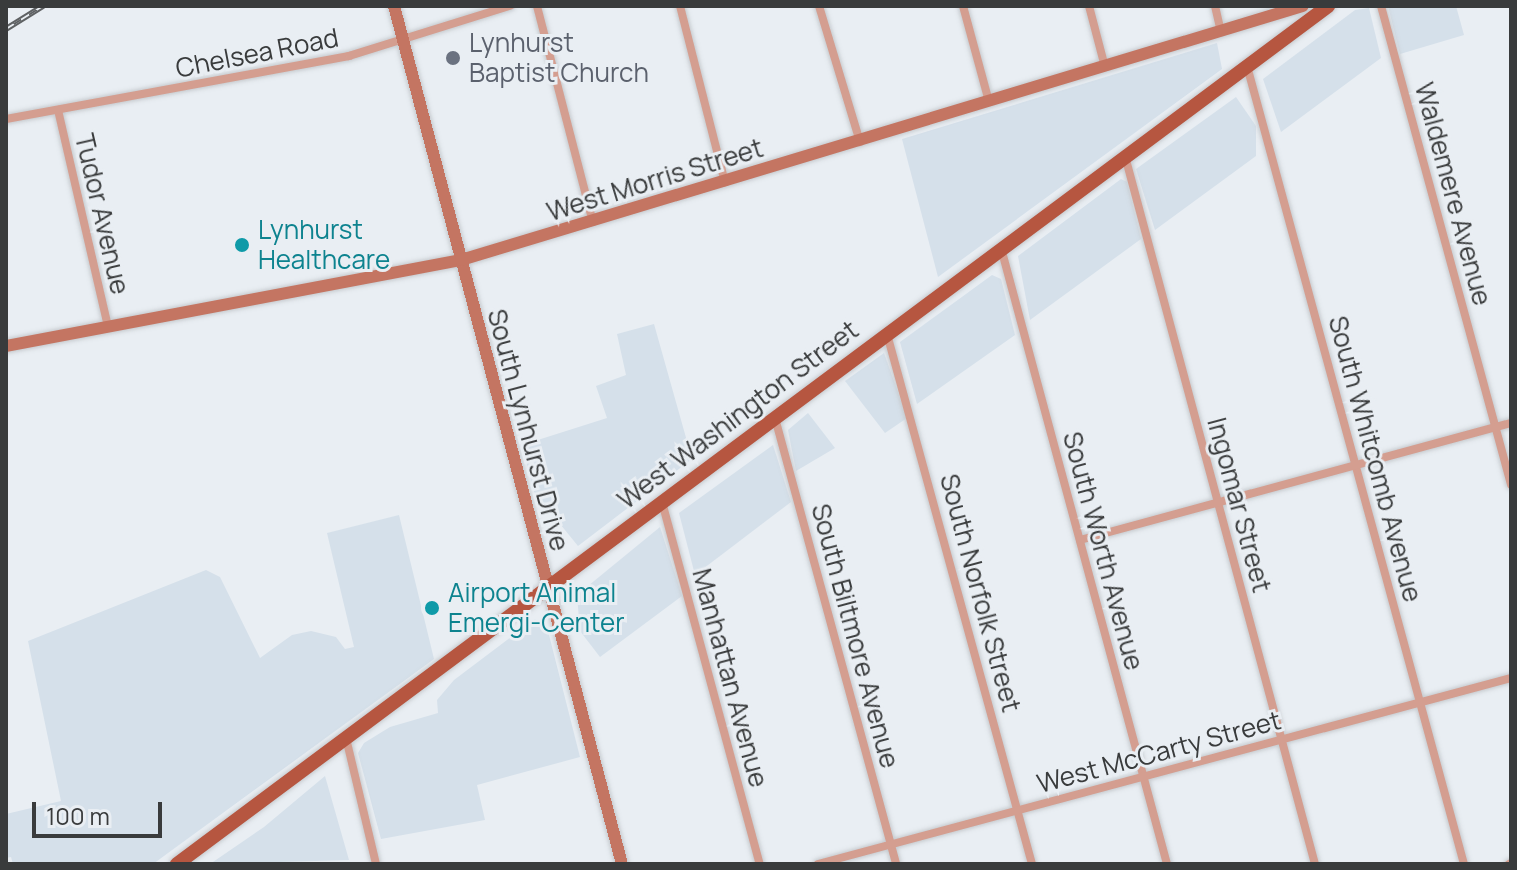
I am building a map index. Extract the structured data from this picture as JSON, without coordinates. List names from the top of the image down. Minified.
{"streets":{"main road":["West Morris Street","West Washington Street","South Lynhurst Drive"],"street":["Chelsea Road","Waldemere Avenue","Tudor Avenue","South Whitcomb Avenue","Ingomar Street","South Worth Avenue","South Norfolk Street","South Biltmore Avenue","Manhattan Avenue","West McCarty Street"]},"crossings":[["Chelsea Road","Tudor Avenue"],["Chelsea Road","South Lynhurst Drive"],["West Morris Street","Tudor Avenue"],["West Morris Street","South Lynhurst Drive"],["West Washington Street","South Lynhurst Drive"],["West Washington Street","South Whitcomb Avenue"],["West Washington Street","Ingomar Street"],["West Washington Street","South Worth Avenue"],["West Washington Street","South Norfolk Street"],["West Washington Street","South Biltmore Avenue"],["West Washington Street","Manhattan Avenue"],["South Whitcomb Avenue","West McCarty Street"],["Ingomar Street","West McCarty Street"],["South Worth Avenue","West McCarty Street"],["South Norfolk Street","West McCarty Street"],["South Biltmore Avenue","West McCarty Street"]],"places":["Lynhurst Baptist Church","Lynhurst Healthcare","Airport Animal Emergi-Center"],"scale_bar":"100 m"}
